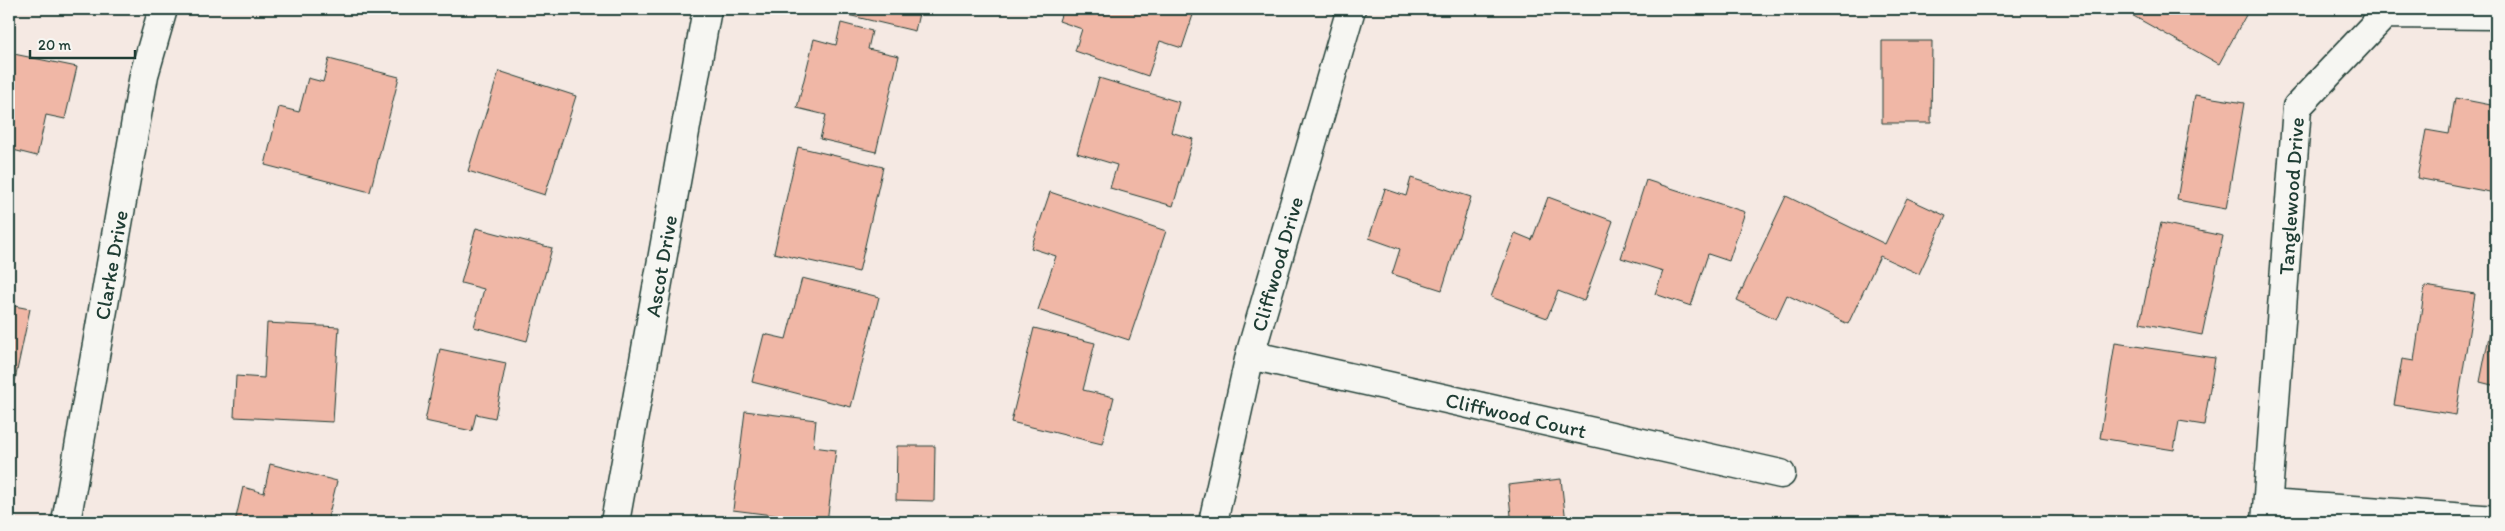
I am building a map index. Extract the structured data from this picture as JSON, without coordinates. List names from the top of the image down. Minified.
{"streets":{"street":["Tanglewood Drive","Cliffwood Drive","Clarke Drive","Ascot Drive","Cliffwood Court"]},"crossings":[["Cliffwood Drive","Cliffwood Court"]],"scale_bar":"20 m"}
